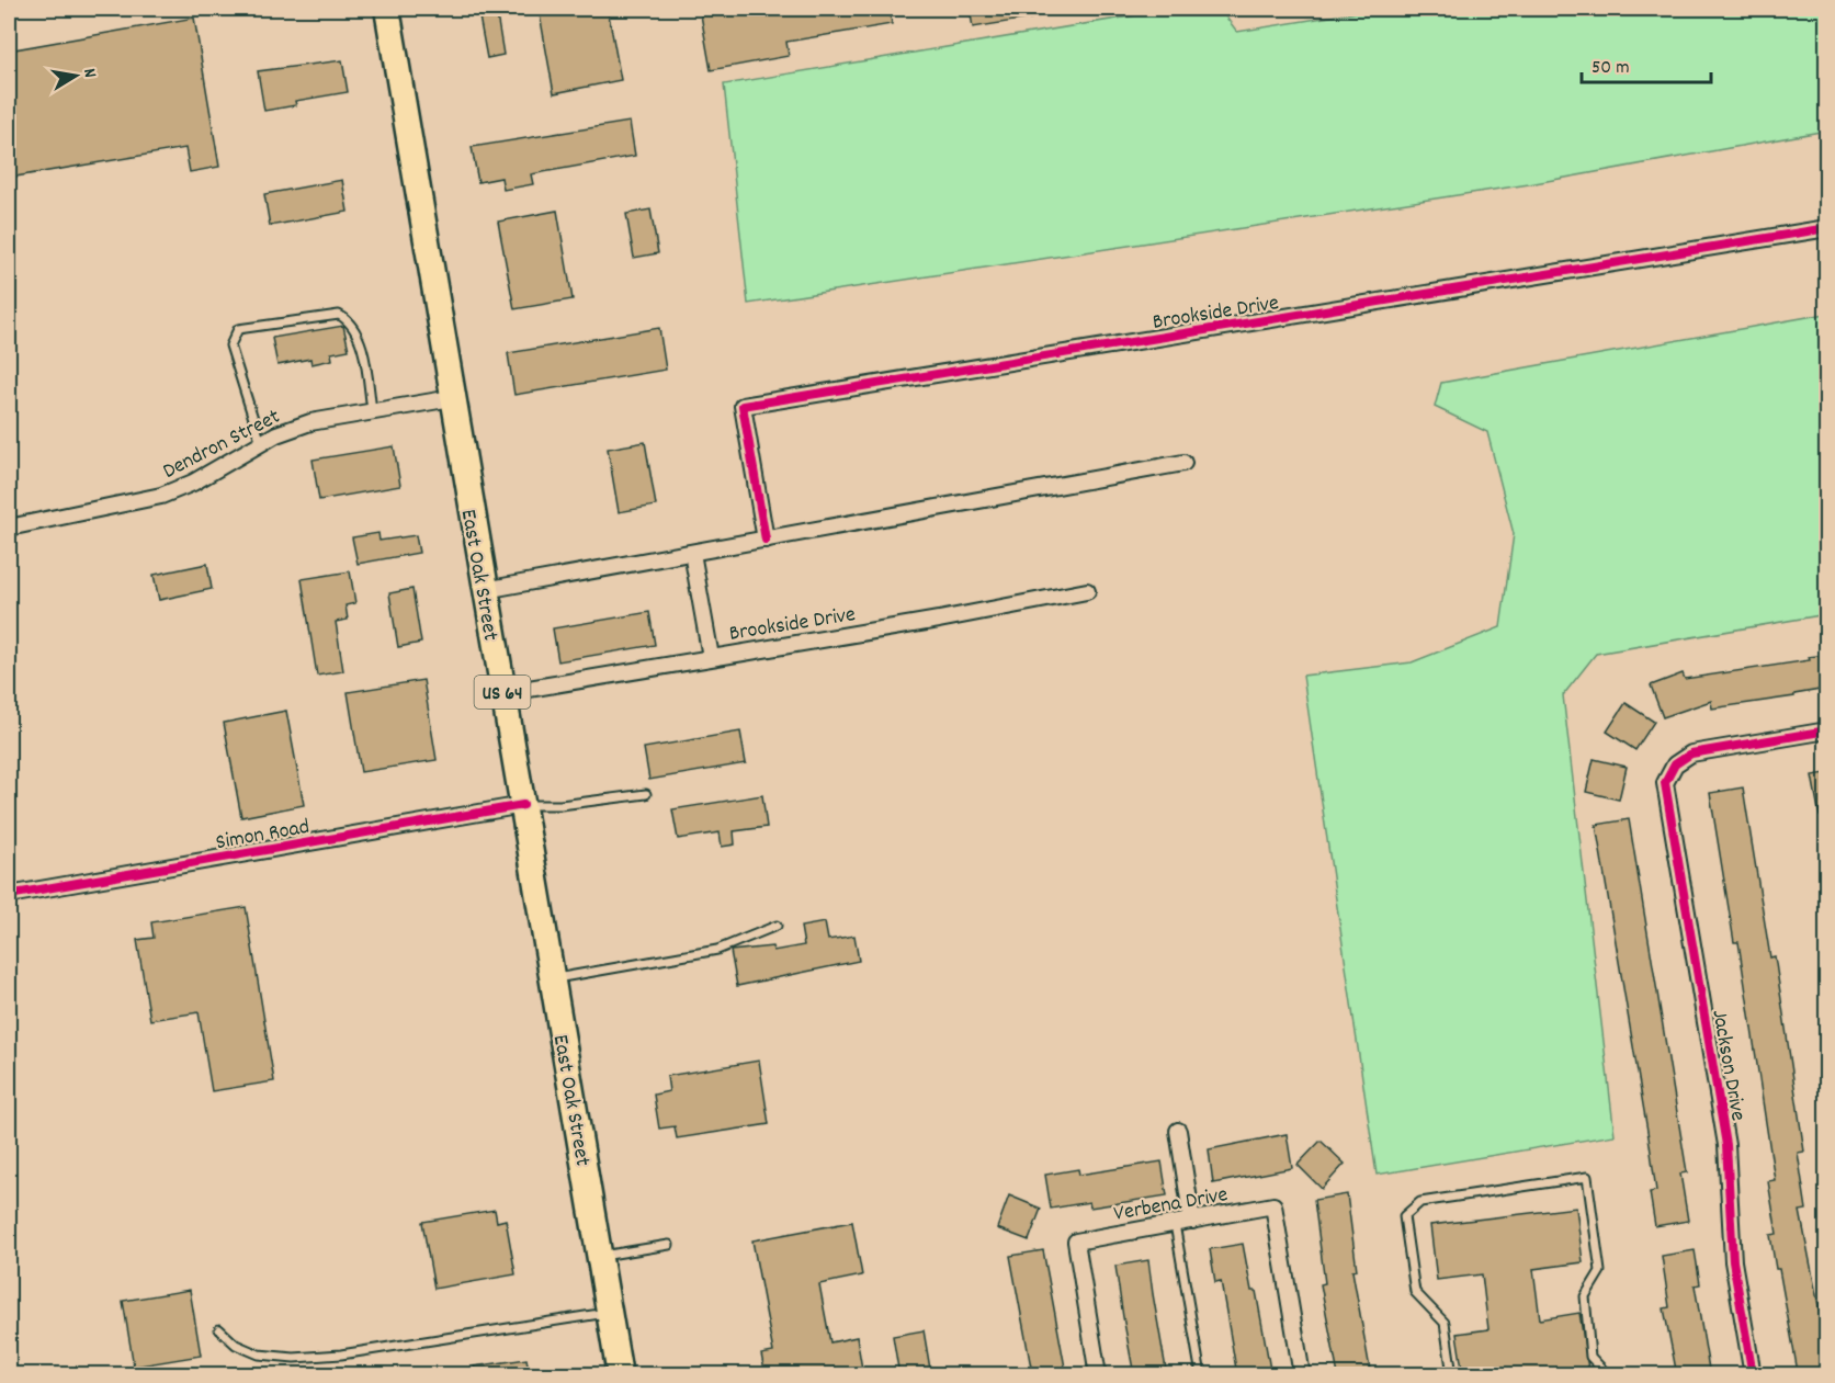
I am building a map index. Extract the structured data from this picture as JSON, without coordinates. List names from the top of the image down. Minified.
{"streets":{"highway":["East Oak Street","US 64"],"street":["Brookside Drive","Dendron Street","Simon Road","Jackson Drive","Verbena Drive"]},"crossings":[["Brookside Drive","East Oak Street"],["Dendron Street","East Oak Street"],["East Oak Street","Simon Road"]],"scale_bar":"50 m","north":"right"}
